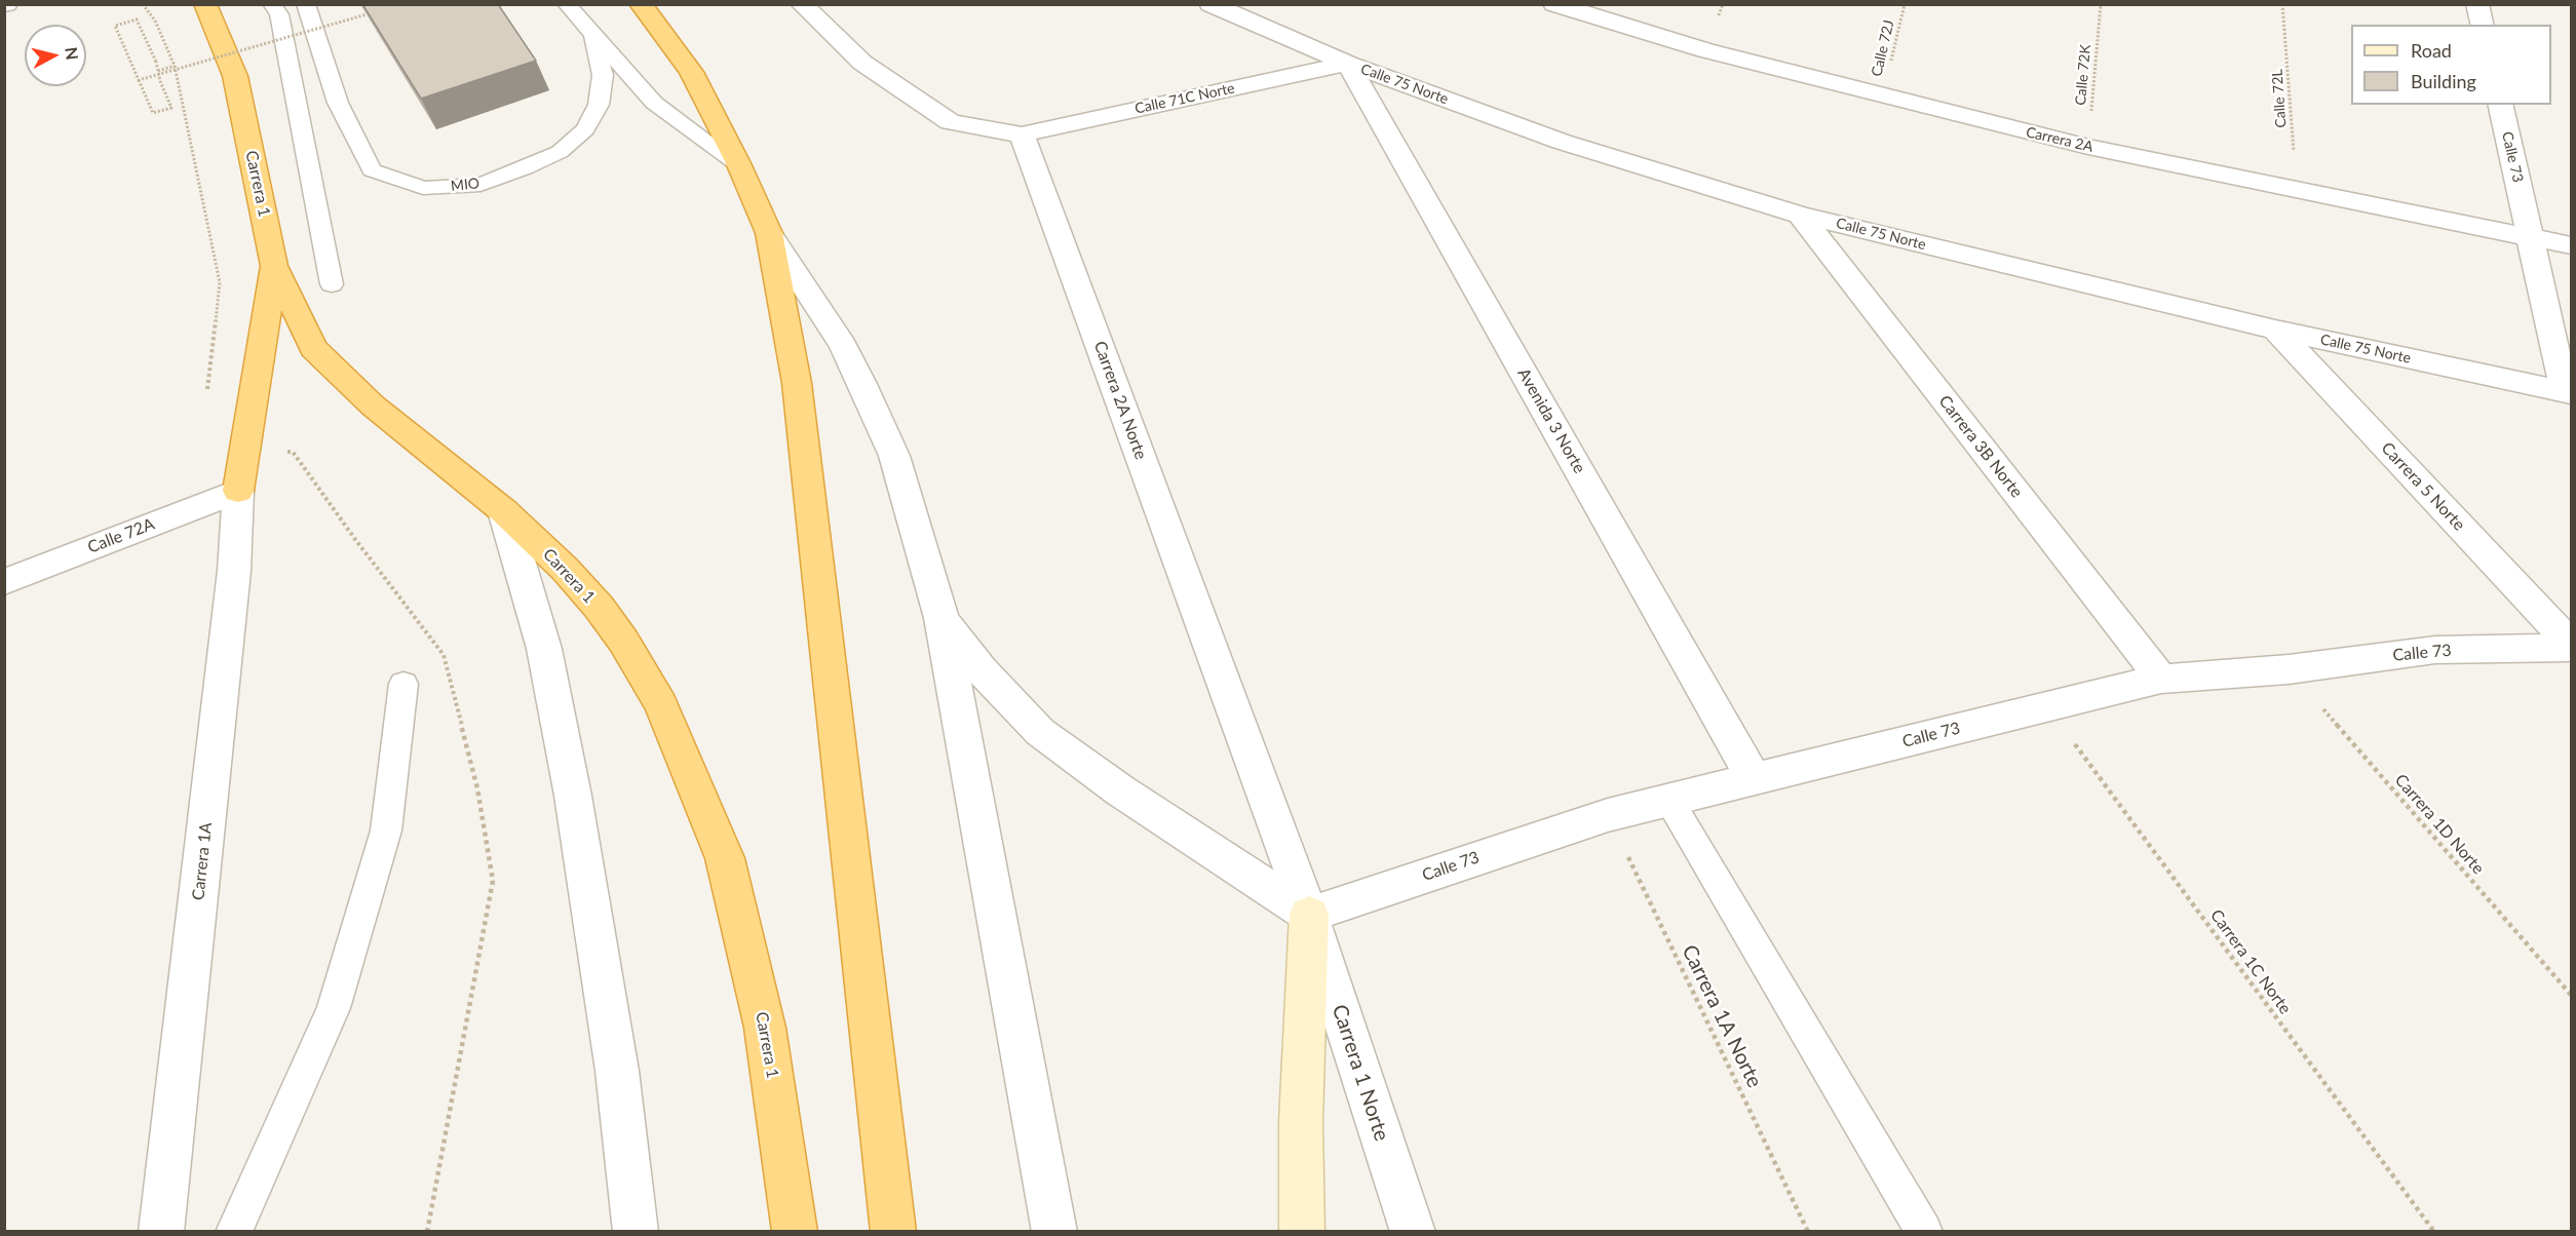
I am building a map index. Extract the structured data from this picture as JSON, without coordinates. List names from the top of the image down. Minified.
{"streets":{"highway":["Carrera 1"],"street":["Calle 75 Norte","Calle 71C Norte","Carrera 2A","Calle 73","Carrera 2A Norte","Avenida 3 Norte","Carrera 3B Norte","Carrera 5 Norte","Calle 72A","Carrera 1A","Carrera 1 Norte"],"lane":["MIO"],"path":["Calle 72J","Calle 72K","Calle 72L","Carrera 1D Norte","Carrera 1C Norte","Carrera 1A Norte"]},"crossings":[["Calle 72J","Carrera 2A"],["Calle 72K","Carrera 2A"],["Calle 75 Norte","Calle 71C Norte"],["Calle 75 Norte","Calle 73"],["Calle 75 Norte","Avenida 3 Norte"],["Calle 75 Norte","Carrera 3B Norte"],["Calle 75 Norte","Carrera 5 Norte"],["Calle 71C Norte","Carrera 2A Norte"],["Calle 71C Norte","Avenida 3 Norte"],["Calle 72L","Carrera 2A"],["Carrera 2A","Calle 73"],["Calle 73","Carrera 2A Norte"],["Calle 73","Avenida 3 Norte"],["Calle 73","Carrera 3B Norte"],["Calle 73","Carrera 5 Norte"],["Calle 73","Carrera 1D Norte"],["Calle 73","Carrera 1C Norte"],["Calle 73","Carrera 1A Norte"],["Calle 73","Carrera 1 Norte"],["Carrera 2A Norte","Carrera 1 Norte"],["Calle 72A","Carrera 1A"]],"legend":["Road","Building"],"north":"right"}
